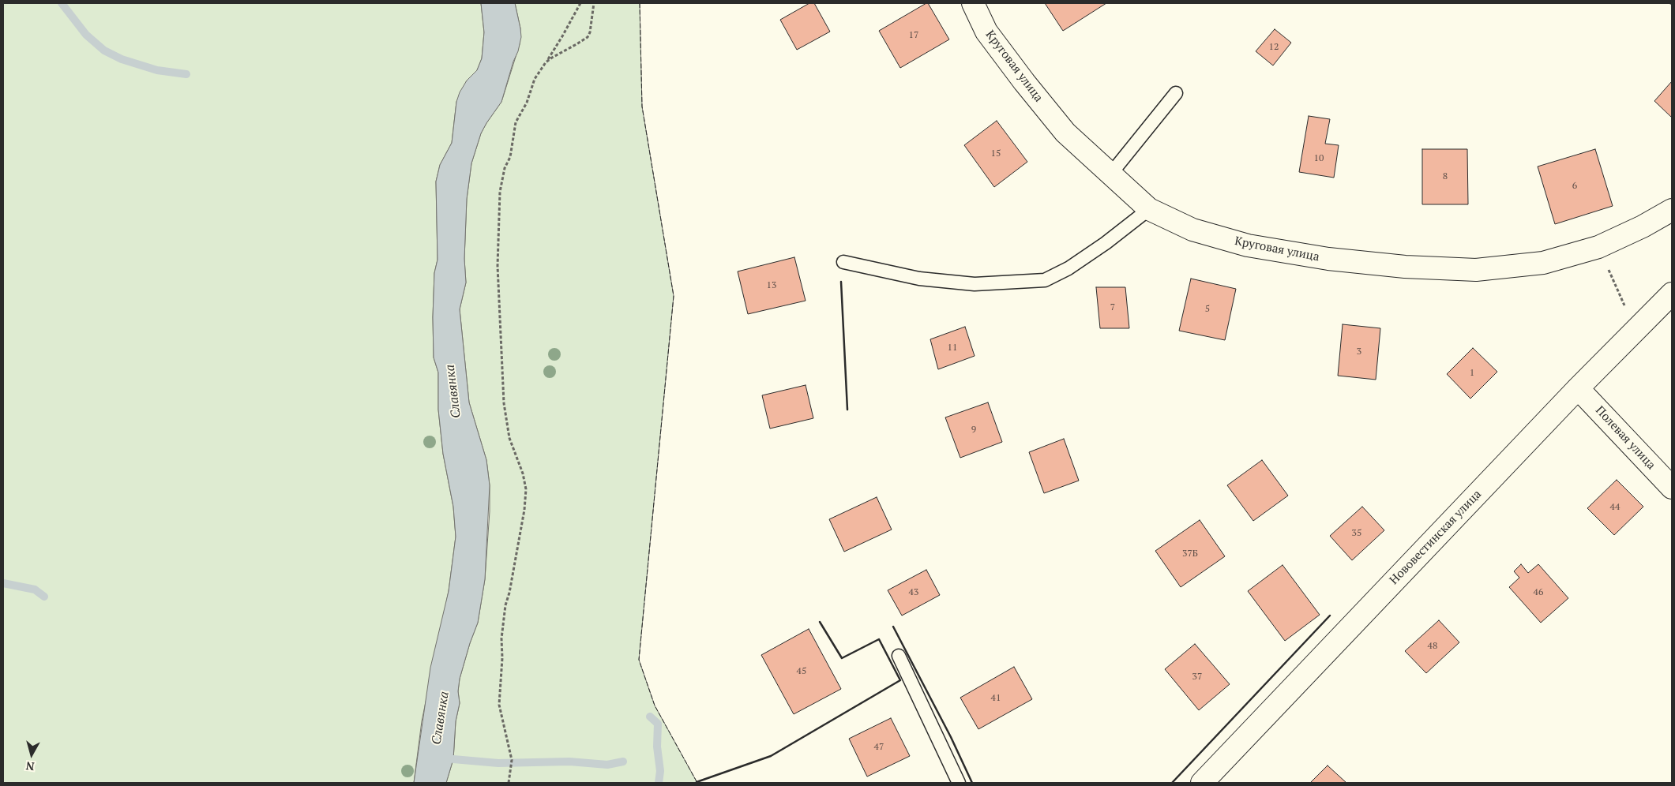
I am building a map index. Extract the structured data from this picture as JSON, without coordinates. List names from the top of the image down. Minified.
{"streets":{"street":["Круговая улица","Полевая улица","Нововестинская улица"]},"crossings":[["Полевая улица","Нововестинская улица"]],"water":["Славянка"],"house_numbers":["17","12","15","10","8","6","13","7","5","11","3","1","9","44","35","37Б","43","46","48","45","37","41","47"],"north":"bottom"}
